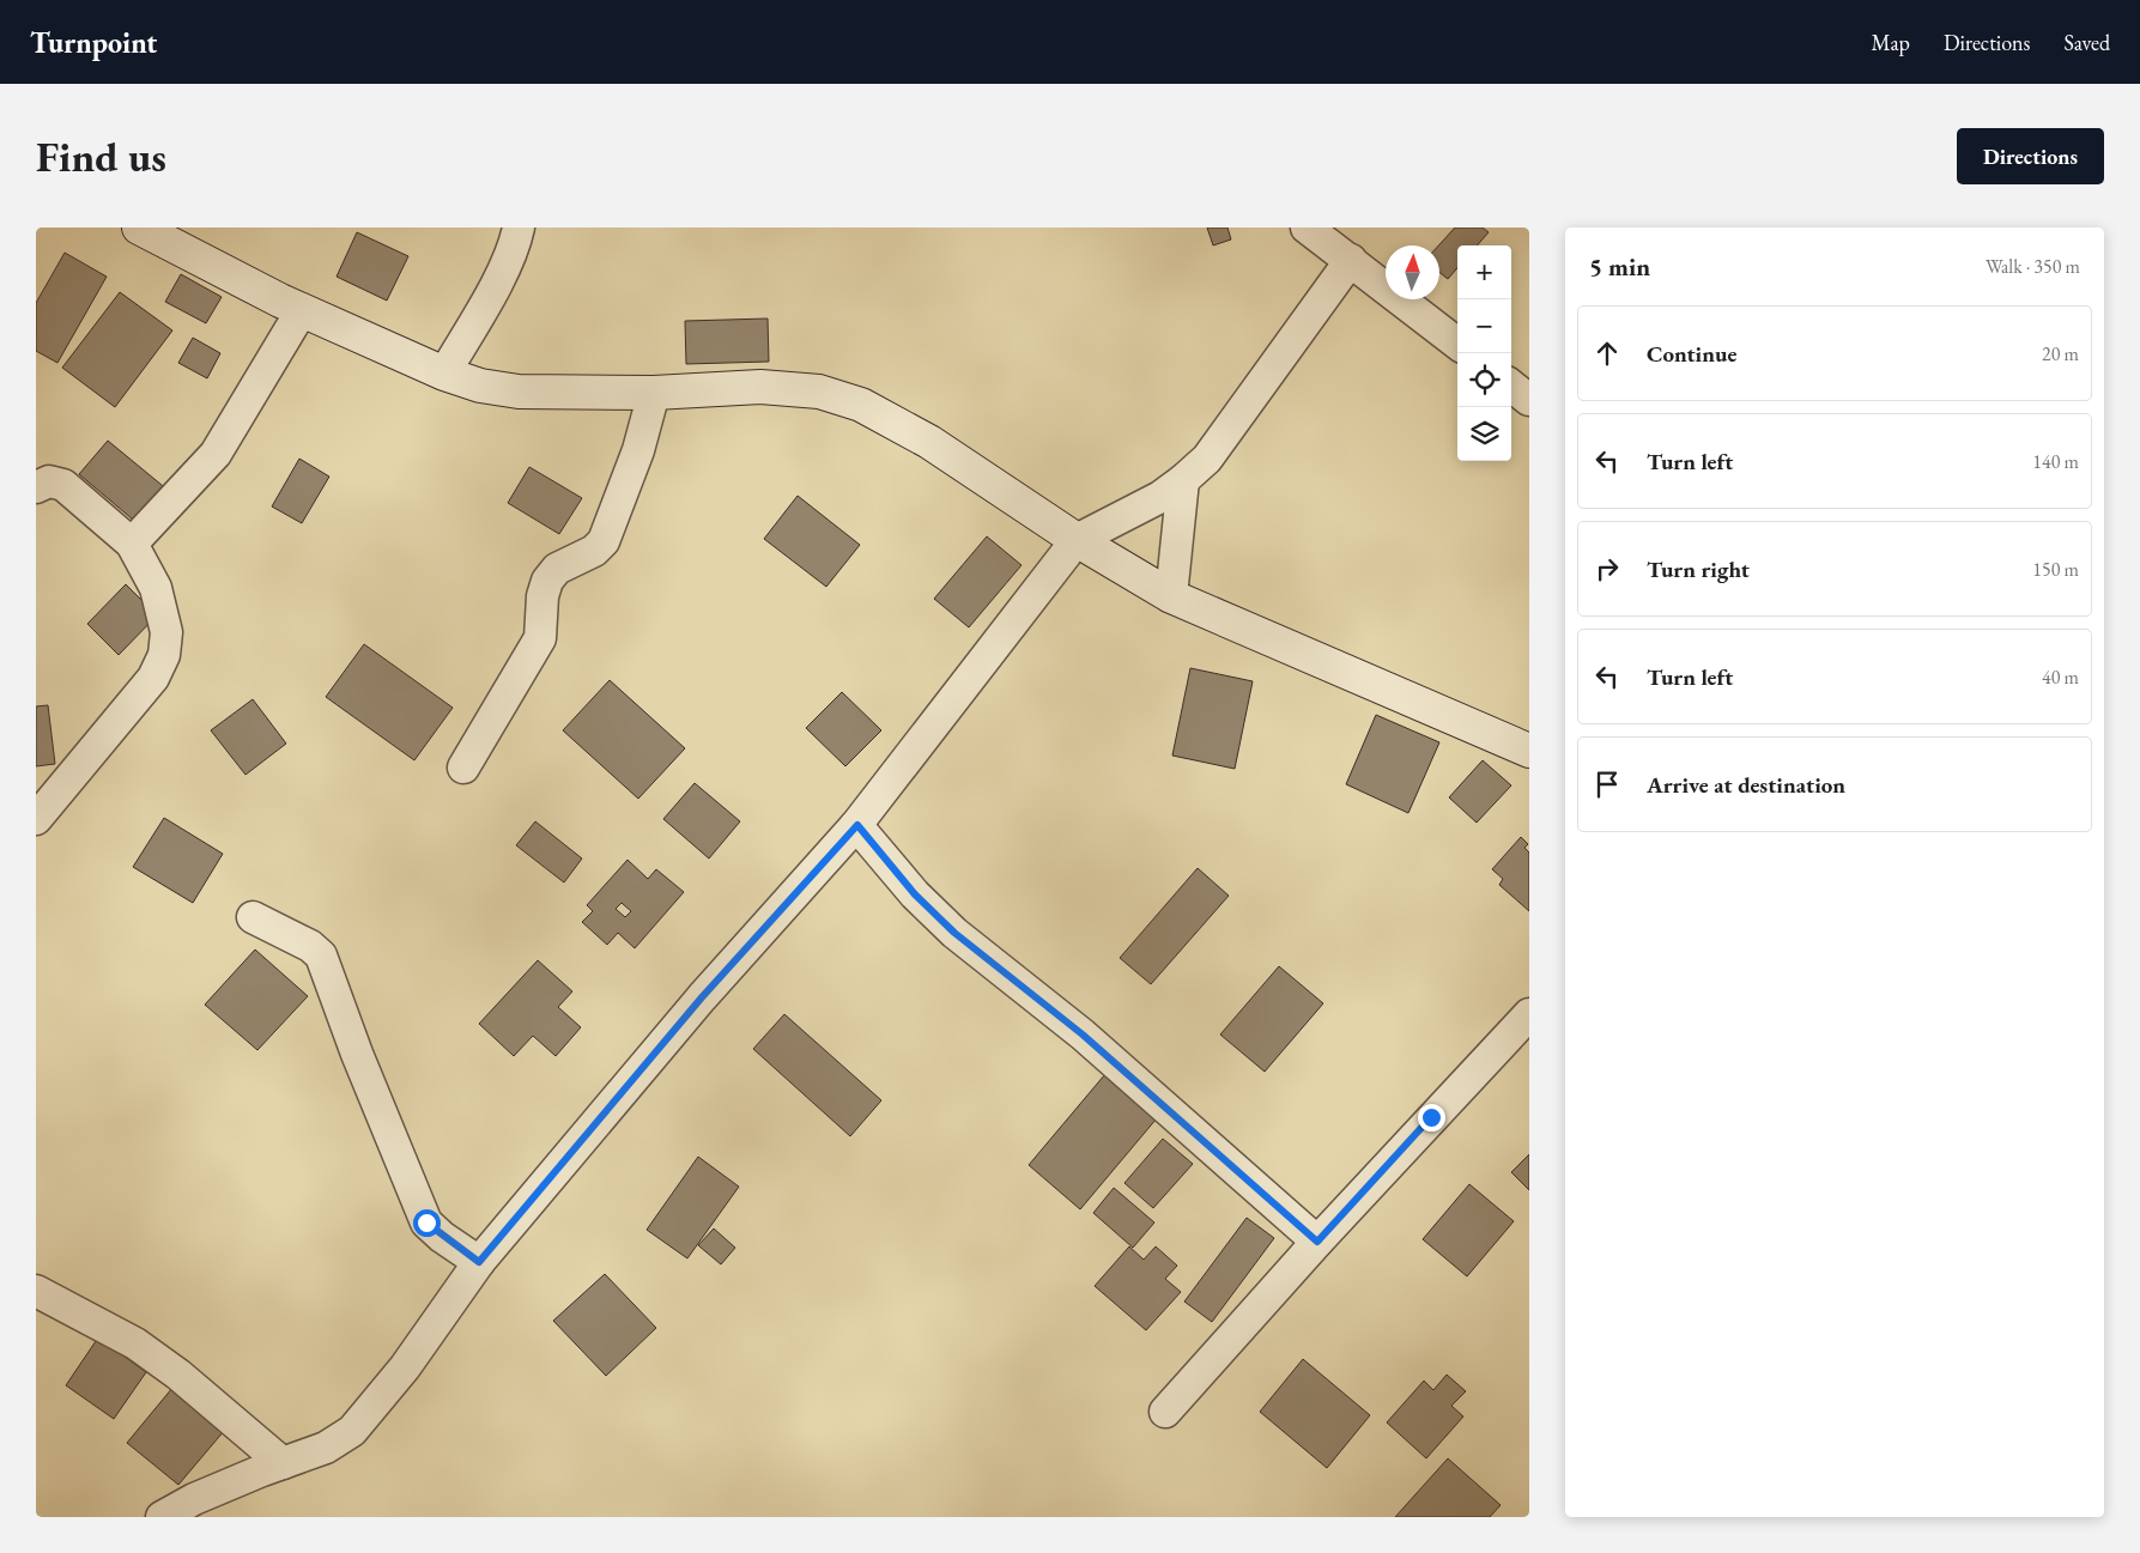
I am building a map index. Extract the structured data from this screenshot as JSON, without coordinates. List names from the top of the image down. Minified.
{"north":"top","page":{"header":"Turnpoint","nav":["Map","Directions","Saved"],"buttons":"Directions","title":"Find us","heading":["5 min","Walk · 350 m"],"map_buttons":["+","−"],"list":[["Continue","20 m"],["Turn left","140 m"],["Turn right","150 m"],["Turn left","40 m"],"Arrive at destination"]}}
